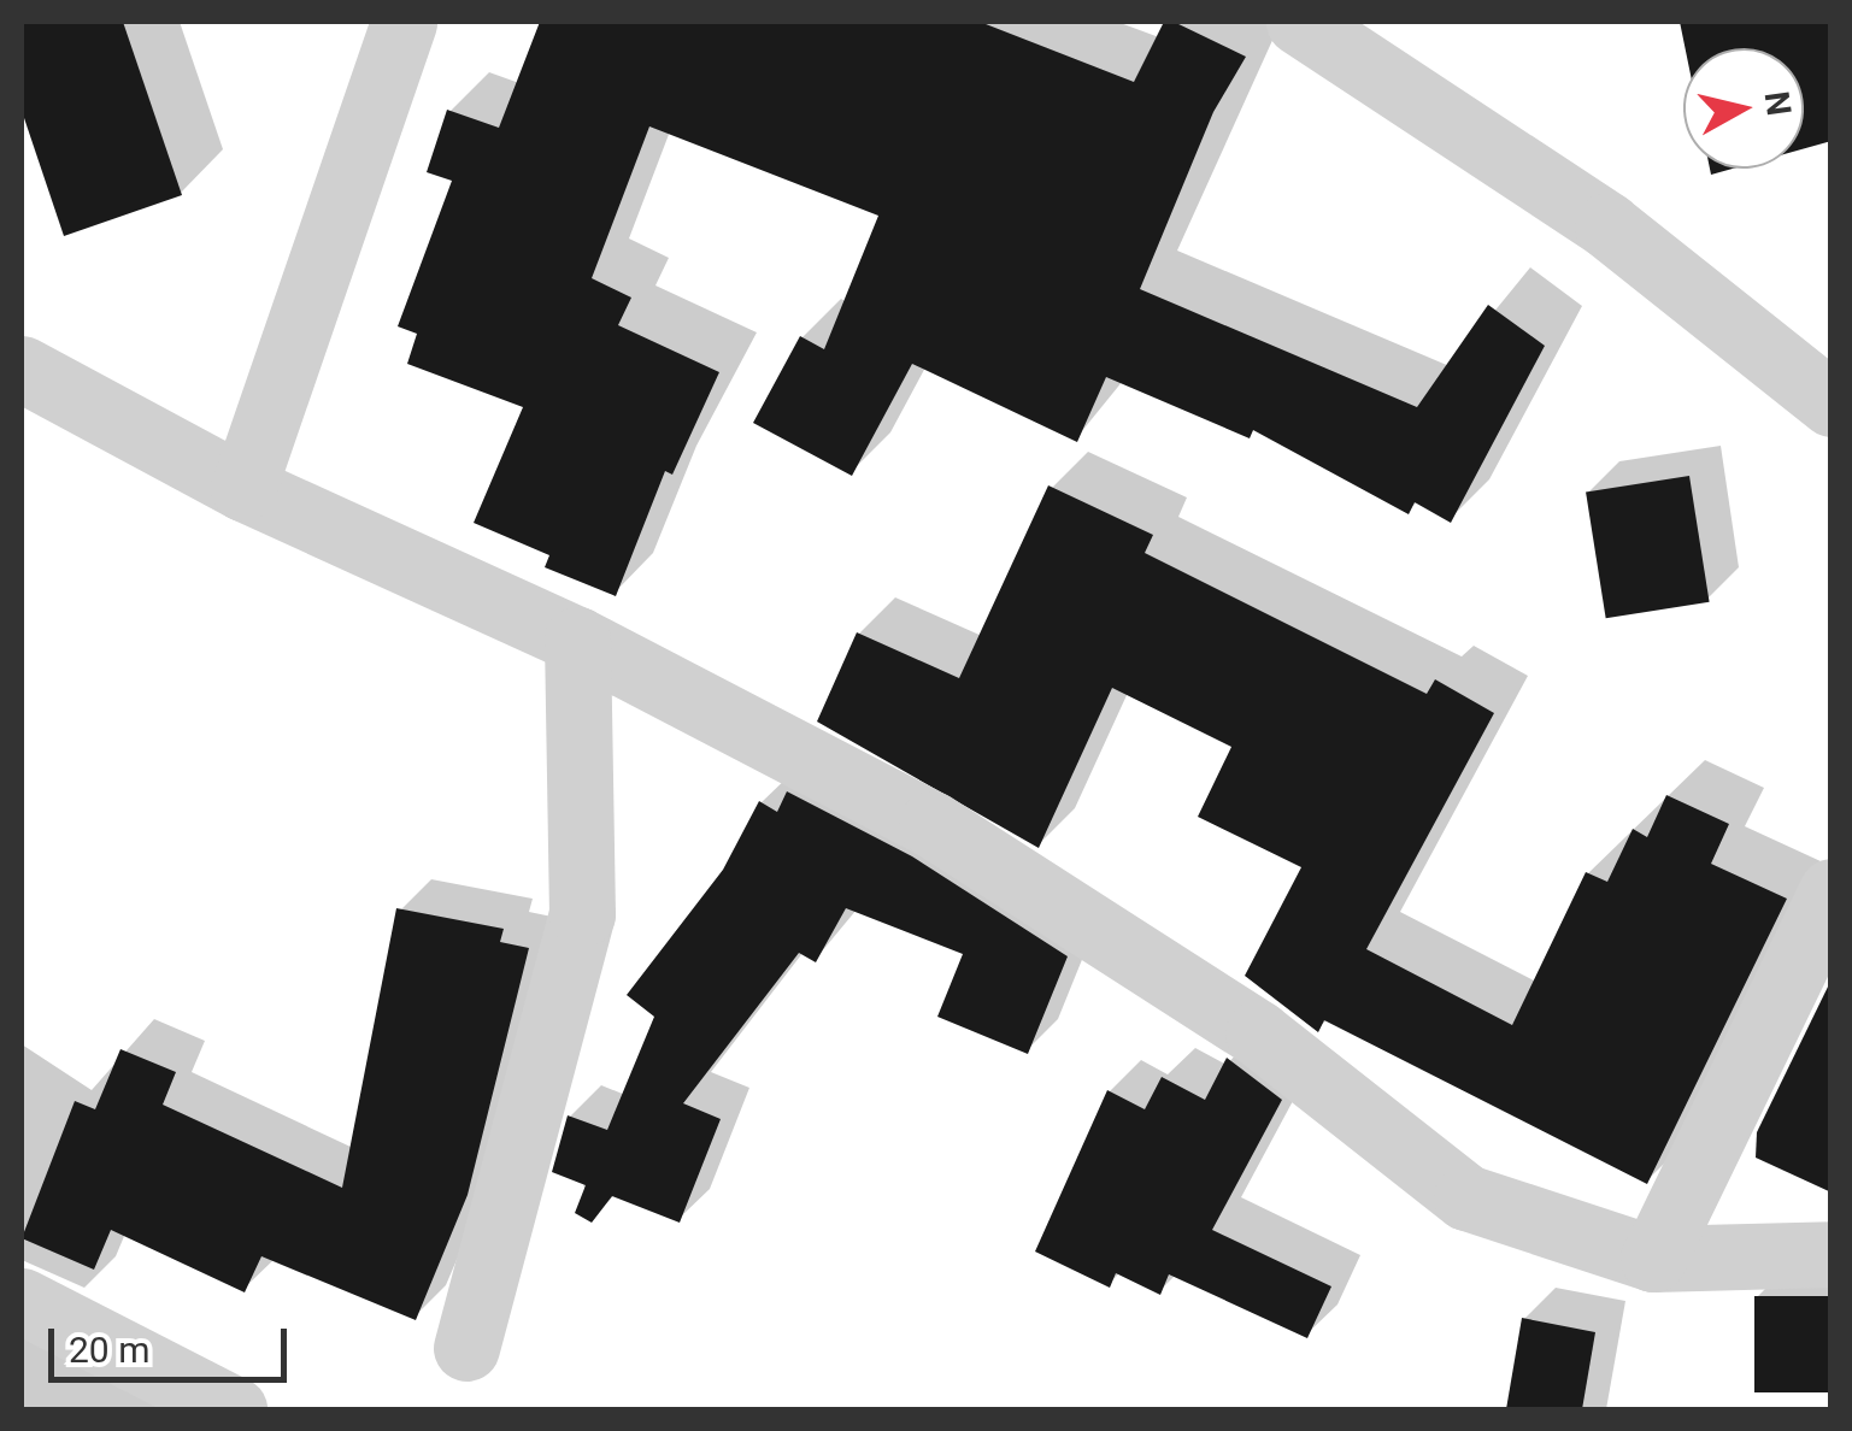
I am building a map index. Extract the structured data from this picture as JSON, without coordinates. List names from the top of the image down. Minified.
{"scale_bar":"20 m","north":"right"}
